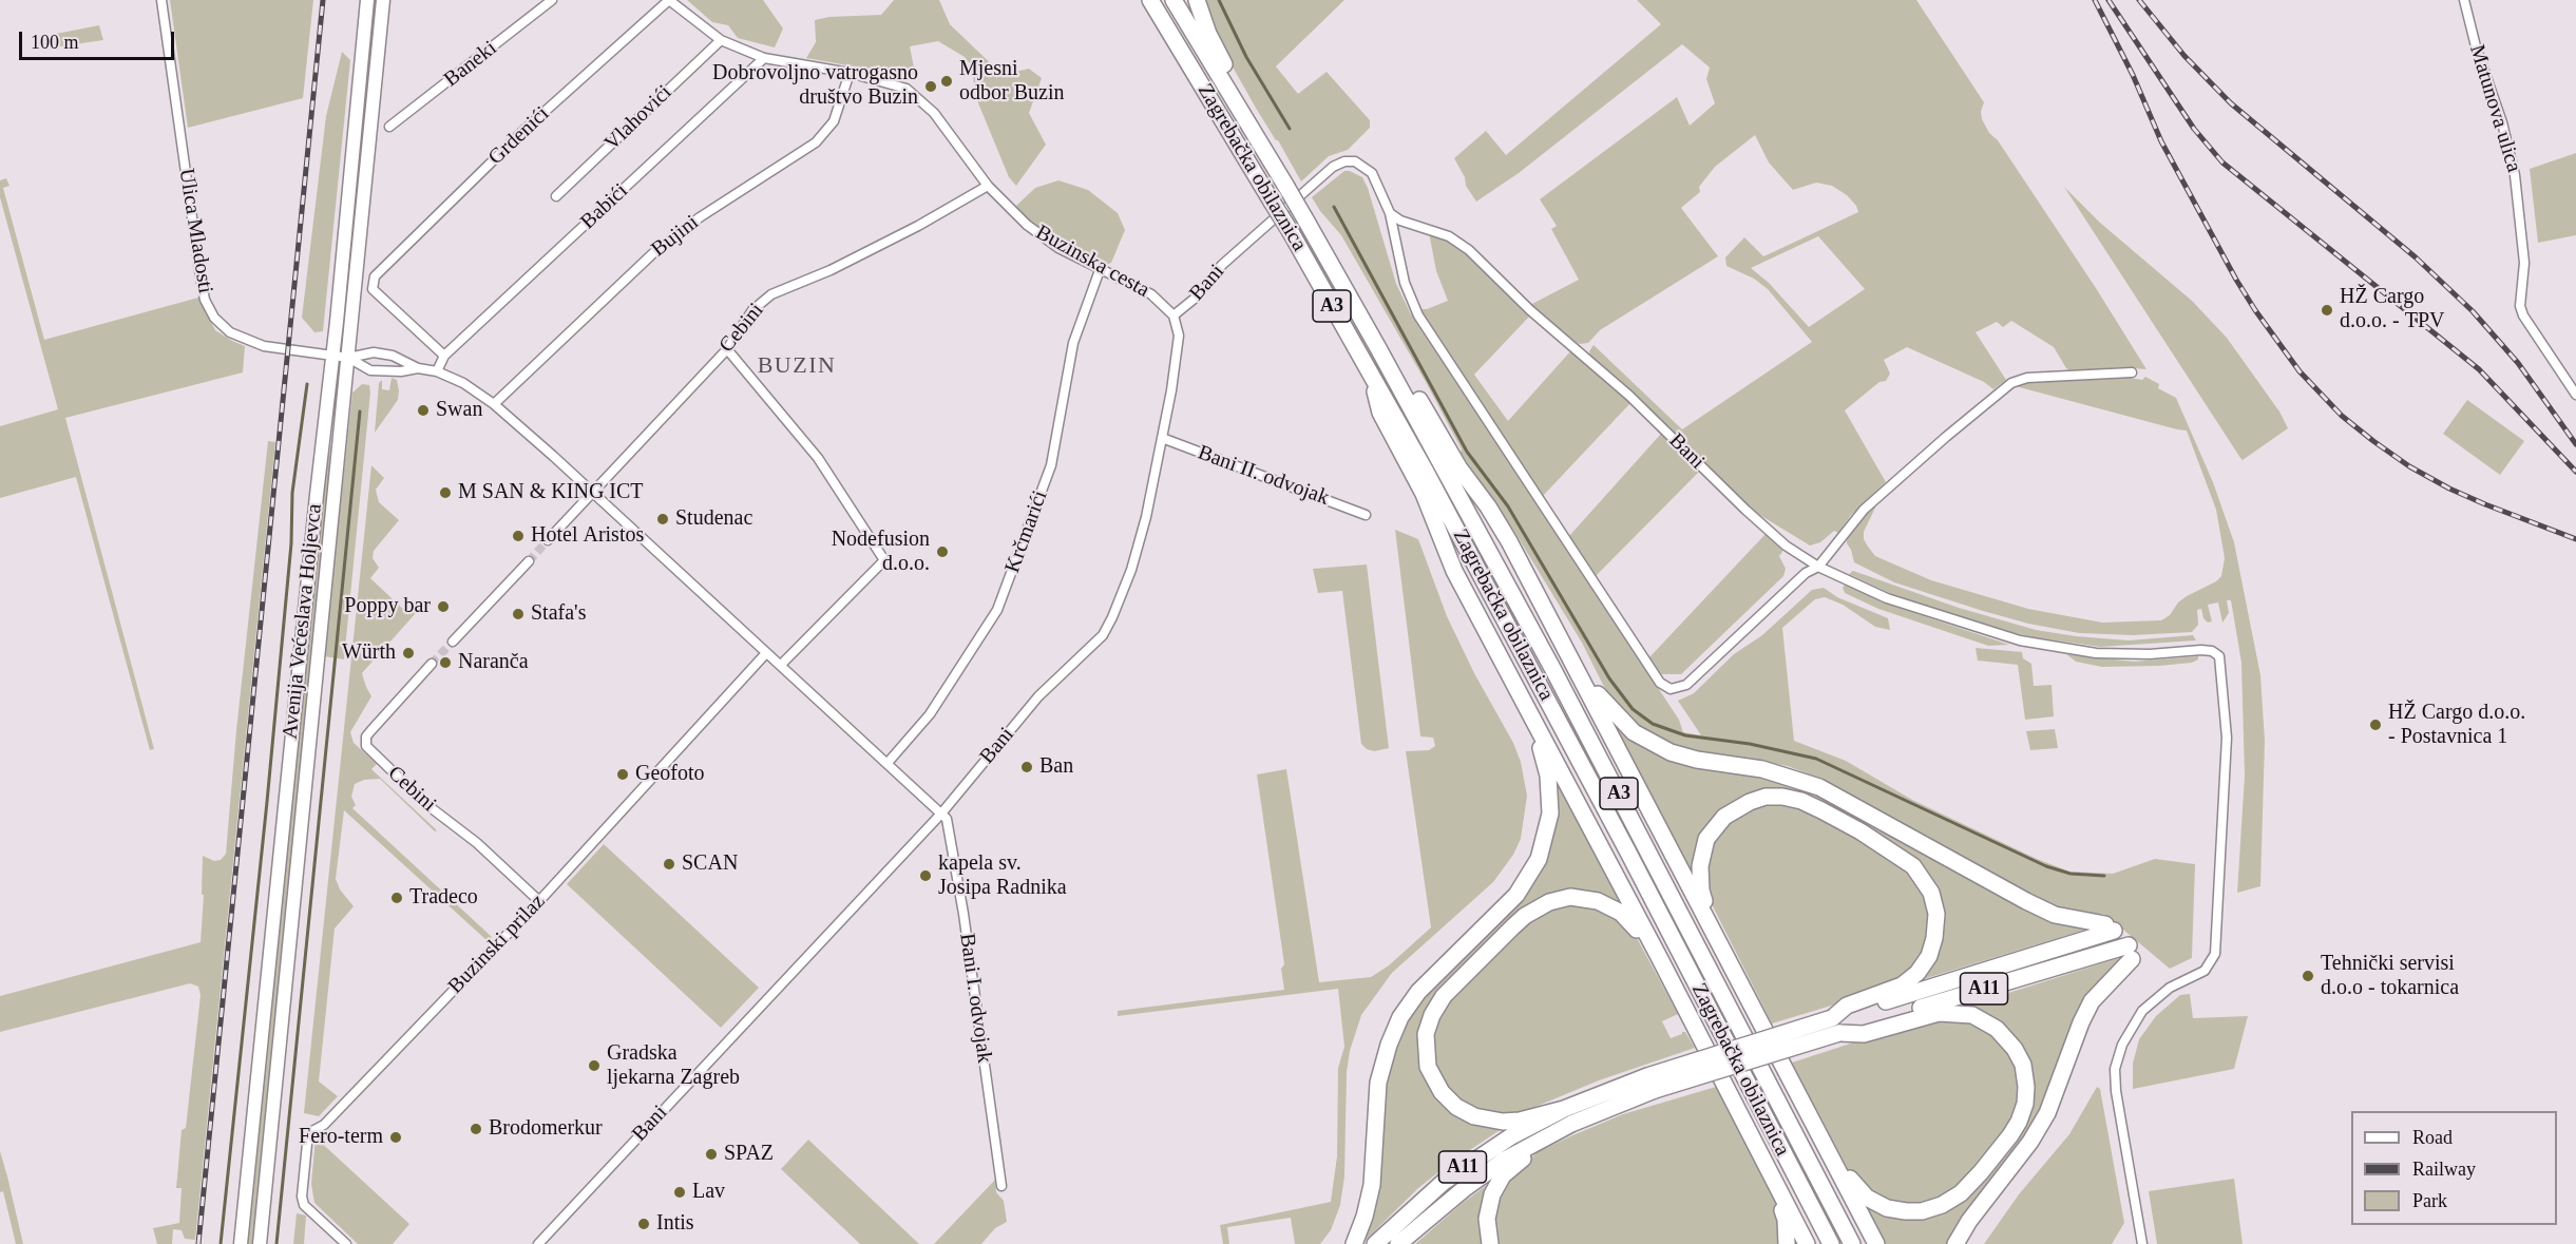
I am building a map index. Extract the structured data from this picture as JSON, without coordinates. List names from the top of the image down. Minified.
{"streets":{"highway":["Zagrebačka obilaznica","A3","A11"],"main road":["Avenija Većeslava Holjevca"],"street":["Baneki","Matunova ulica","Vlahovići","Grdenići","Babići","Ulica Mladosti","Bujini","Buzinska cesta","Bani","Cebini","Bani II. odvojak","Krčmarići","Buzinski prilaz","Bani I. odvojak"]},"crossings":[["Vlahovići","Buzinska cesta"],["Grdenići","Babići"],["Grdenići","Buzinska cesta"],["Babići","Buzinska cesta"],["Ulica Mladosti","Avenija Većeslava Holjevca"],["Bujini","Buzinska cesta"],["Buzinska cesta","Bani"],["Buzinska cesta","Cebini"],["Buzinska cesta","Krčmarići"],["Bani","Bani II. odvojak"],["Bani","Bani I. odvojak"],["Cebini","Buzinski prilaz"]],"districts":["BUZIN"],"places":["Mjesni odbor Buzin","Dobrovoljno vatrogasno društvo Buzin","HŽ Cargo d.o.o. - TPV","Swan","M SAN & KING ICT","Studenac","Hotel Aristos","Nodefusion d.o.o.","Poppy bar","Stafa's","Würth","Naranča","HŽ Cargo d.o.o. - Postavnica 1","Ban","Geofoto","SCAN","kapela sv. Josipa Radnika","Tradeco","Tehnički servisi d.o.o - tokarnica","Gradska ljekarna Zagreb","Brodomerkur","Fero-term","SPAZ","Lav","Intis"],"legend":["Road","Railway","Park"],"scale_bar":"100 m"}
